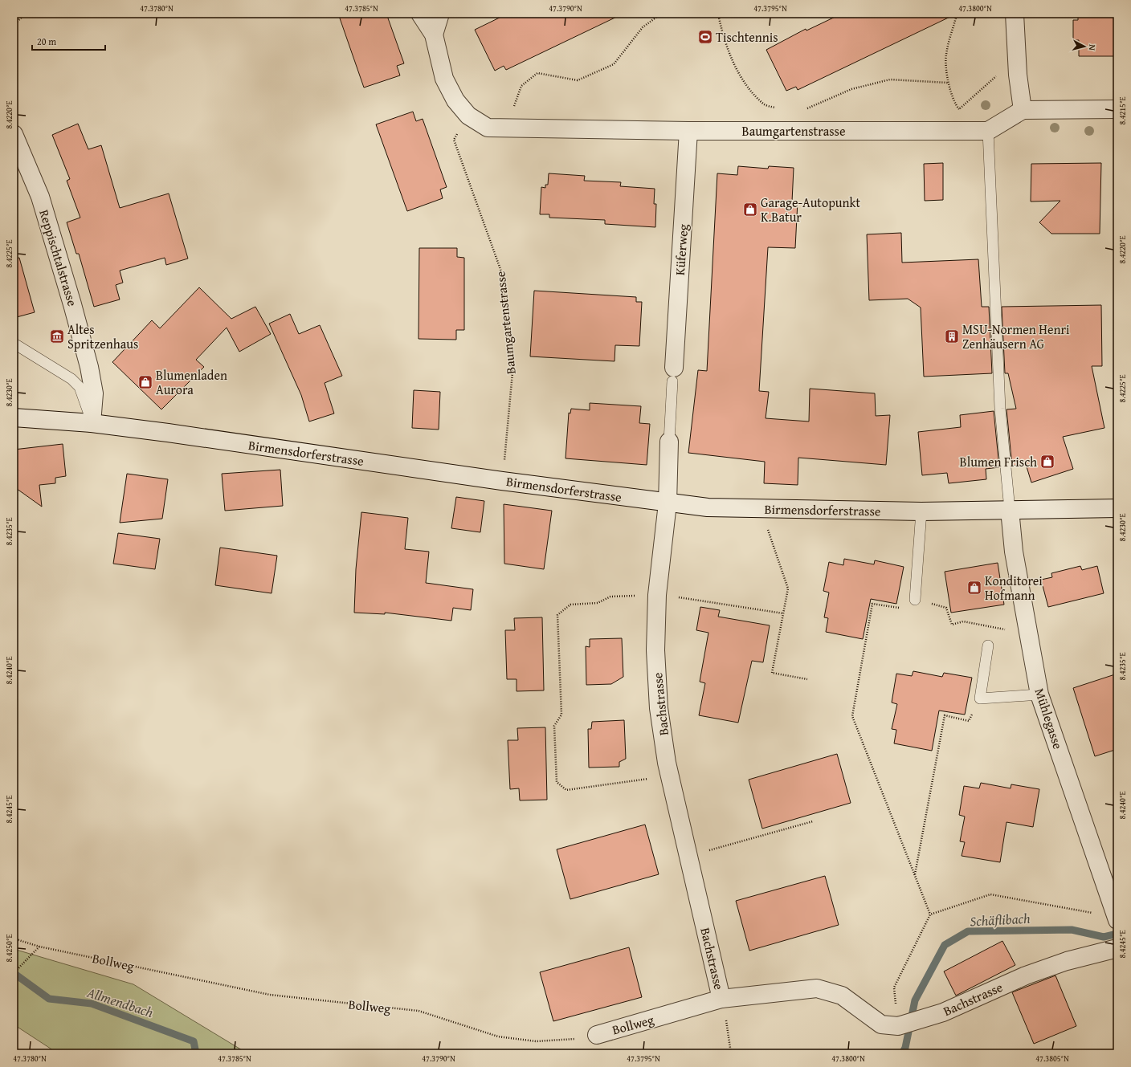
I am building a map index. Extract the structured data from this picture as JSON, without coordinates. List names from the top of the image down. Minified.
{"streets":{"street":["Baumgartenstrasse","Küferweg","Reppischtalstrasse","Birmensdorferstrasse","Bachstrasse","Mühlegasse","Bollweg"]},"crossings":[["Baumgartenstrasse","Küferweg"],["Küferweg","Birmensdorferstrasse"],["Küferweg","Bachstrasse"],["Reppischtalstrasse","Birmensdorferstrasse"],["Birmensdorferstrasse","Bachstrasse"],["Birmensdorferstrasse","Mühlegasse"],["Bachstrasse","Bollweg"]],"water":["Schäflibach","Allmendbach"],"places":{"sports":["Tischtennis"],"shop":["Garage-Autopunkt K.Batur","Blumenladen Aurora","Blumen Frisch","Konditorei Hofmann"],"museum":["Altes Spritzenhaus"],"building":["MSU-Normen Henri Zenhäusern AG"]},"scale_bar":"20 m","north":"right","coordinates":["47.3780°N","47.3785°N","47.3790°N","47.3795°N","47.3800°N","8.4215°E","8.4220°E","8.4225°E","8.4230°E","8.4235°E","8.4240°E","8.4245°E","8.4250°E","47.3805°N"]}
